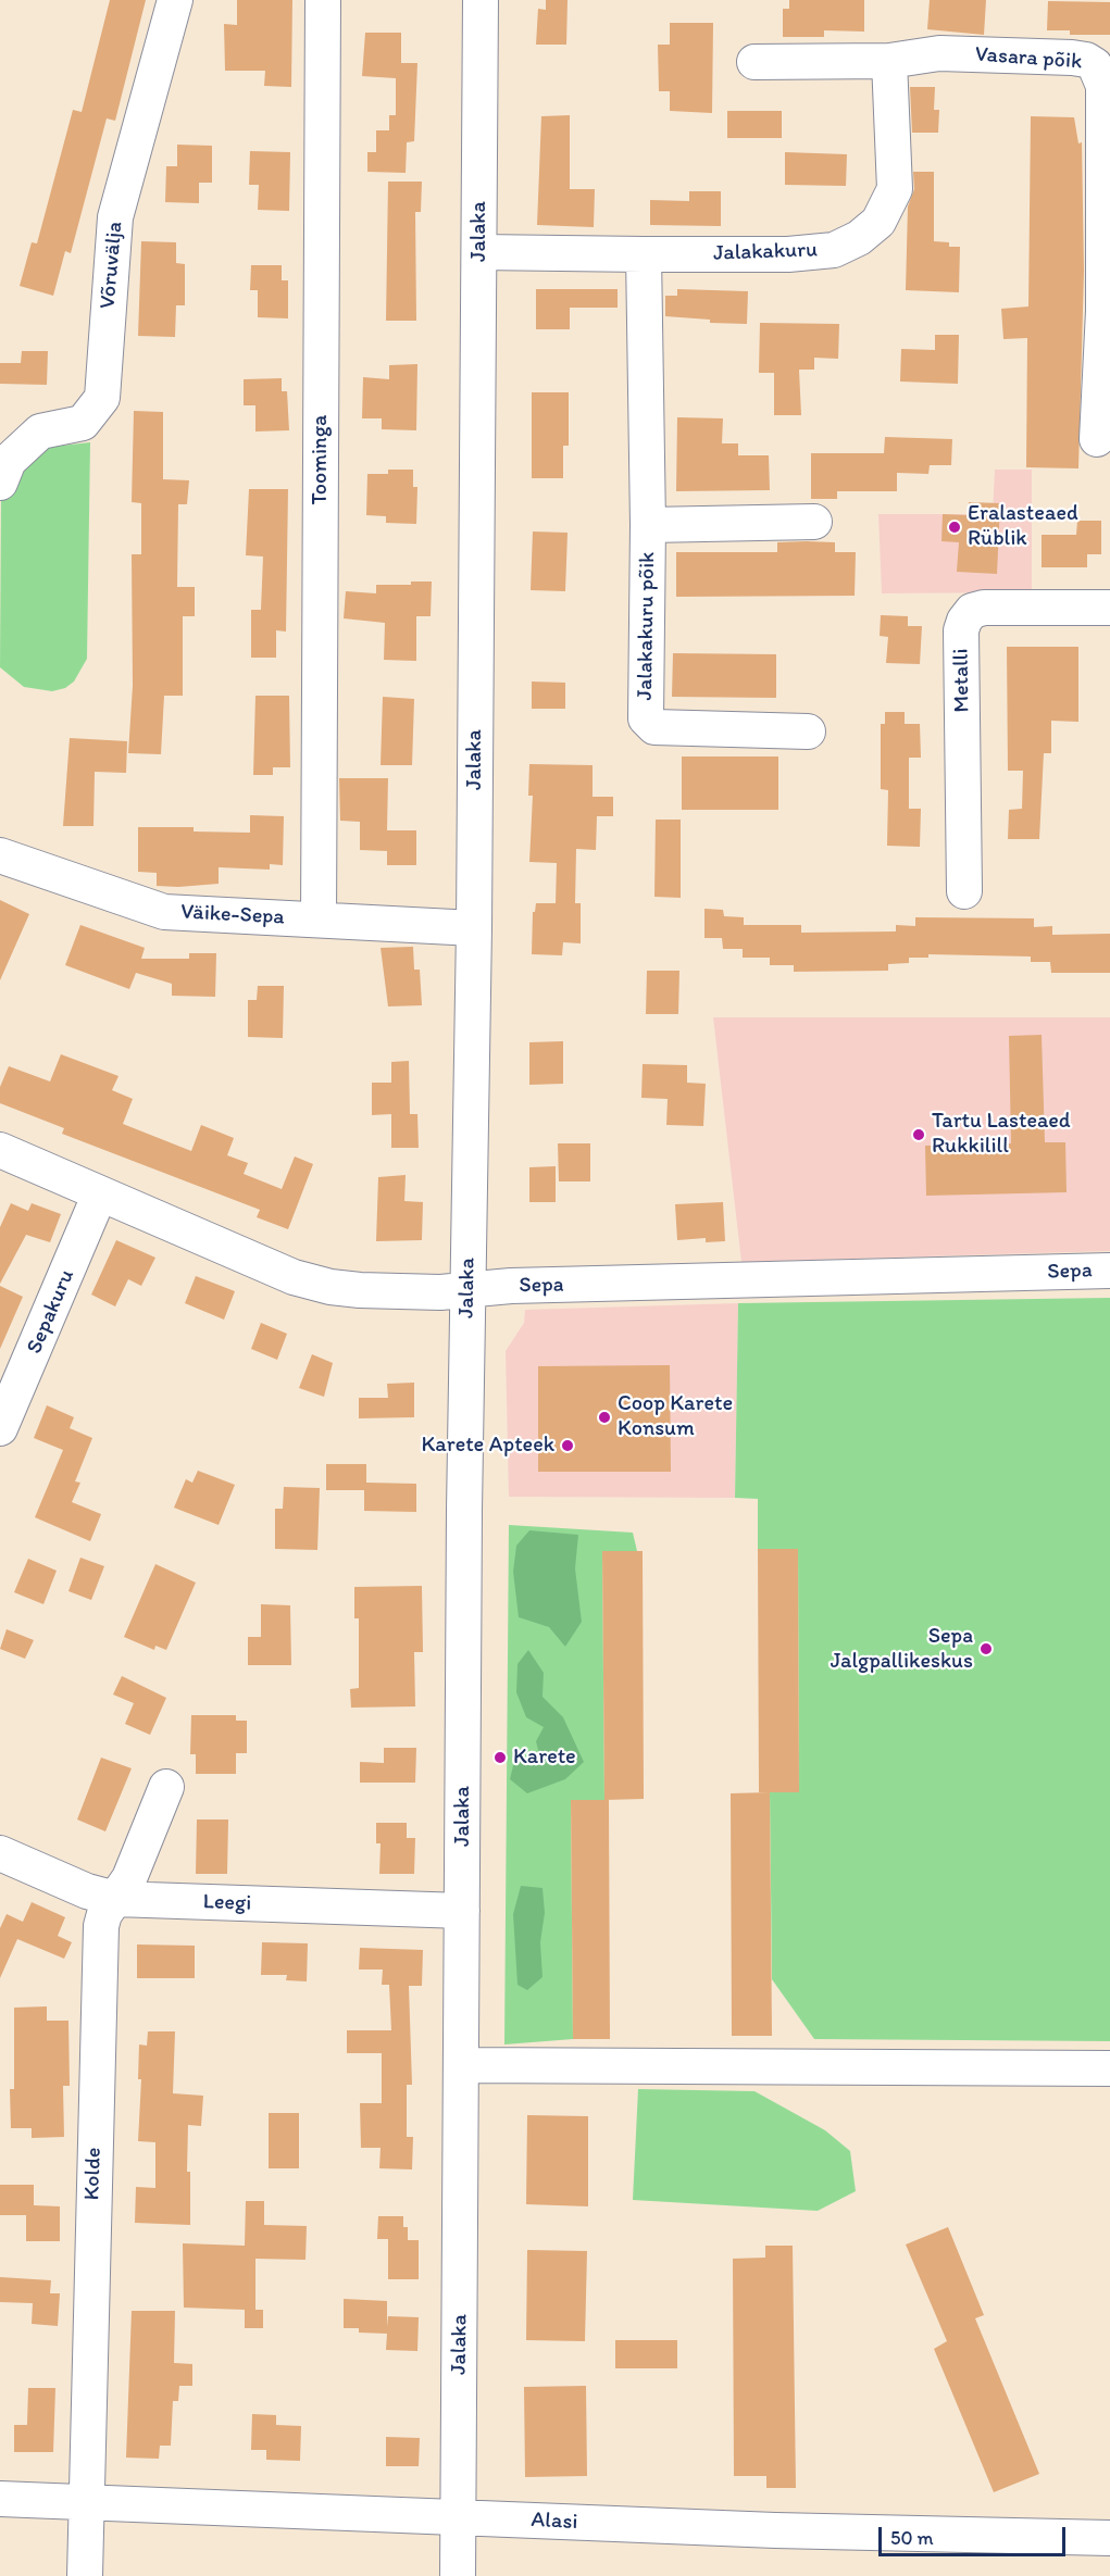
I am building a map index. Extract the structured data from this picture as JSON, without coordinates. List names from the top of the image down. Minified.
{"streets":{"street":["Vasara põik","Jalaka","Jalakakuru","Võruvälja","Toominga","Jalakakuru põik","Metalli","Väike-Sepa","Sepa","Sepakuru","Leegi","Kolde","Alasi"]},"crossings":[["Vasara põik","Jalakakuru"],["Jalaka","Jalakakuru"],["Jalaka","Väike-Sepa"],["Jalaka","Sepa"],["Jalaka","Leegi"],["Jalaka","Alasi"],["Jalakakuru","Jalakakuru põik"],["Toominga","Väike-Sepa"],["Sepa","Sepakuru"],["Leegi","Kolde"],["Kolde","Alasi"]],"places":["Eralasteaed Rüblik","Tartu Lasteaed Rukkilill","Coop Karete Konsum","Karete Apteek","Sepa Jalgpallikeskus","Karete"],"scale_bar":"50 m"}
